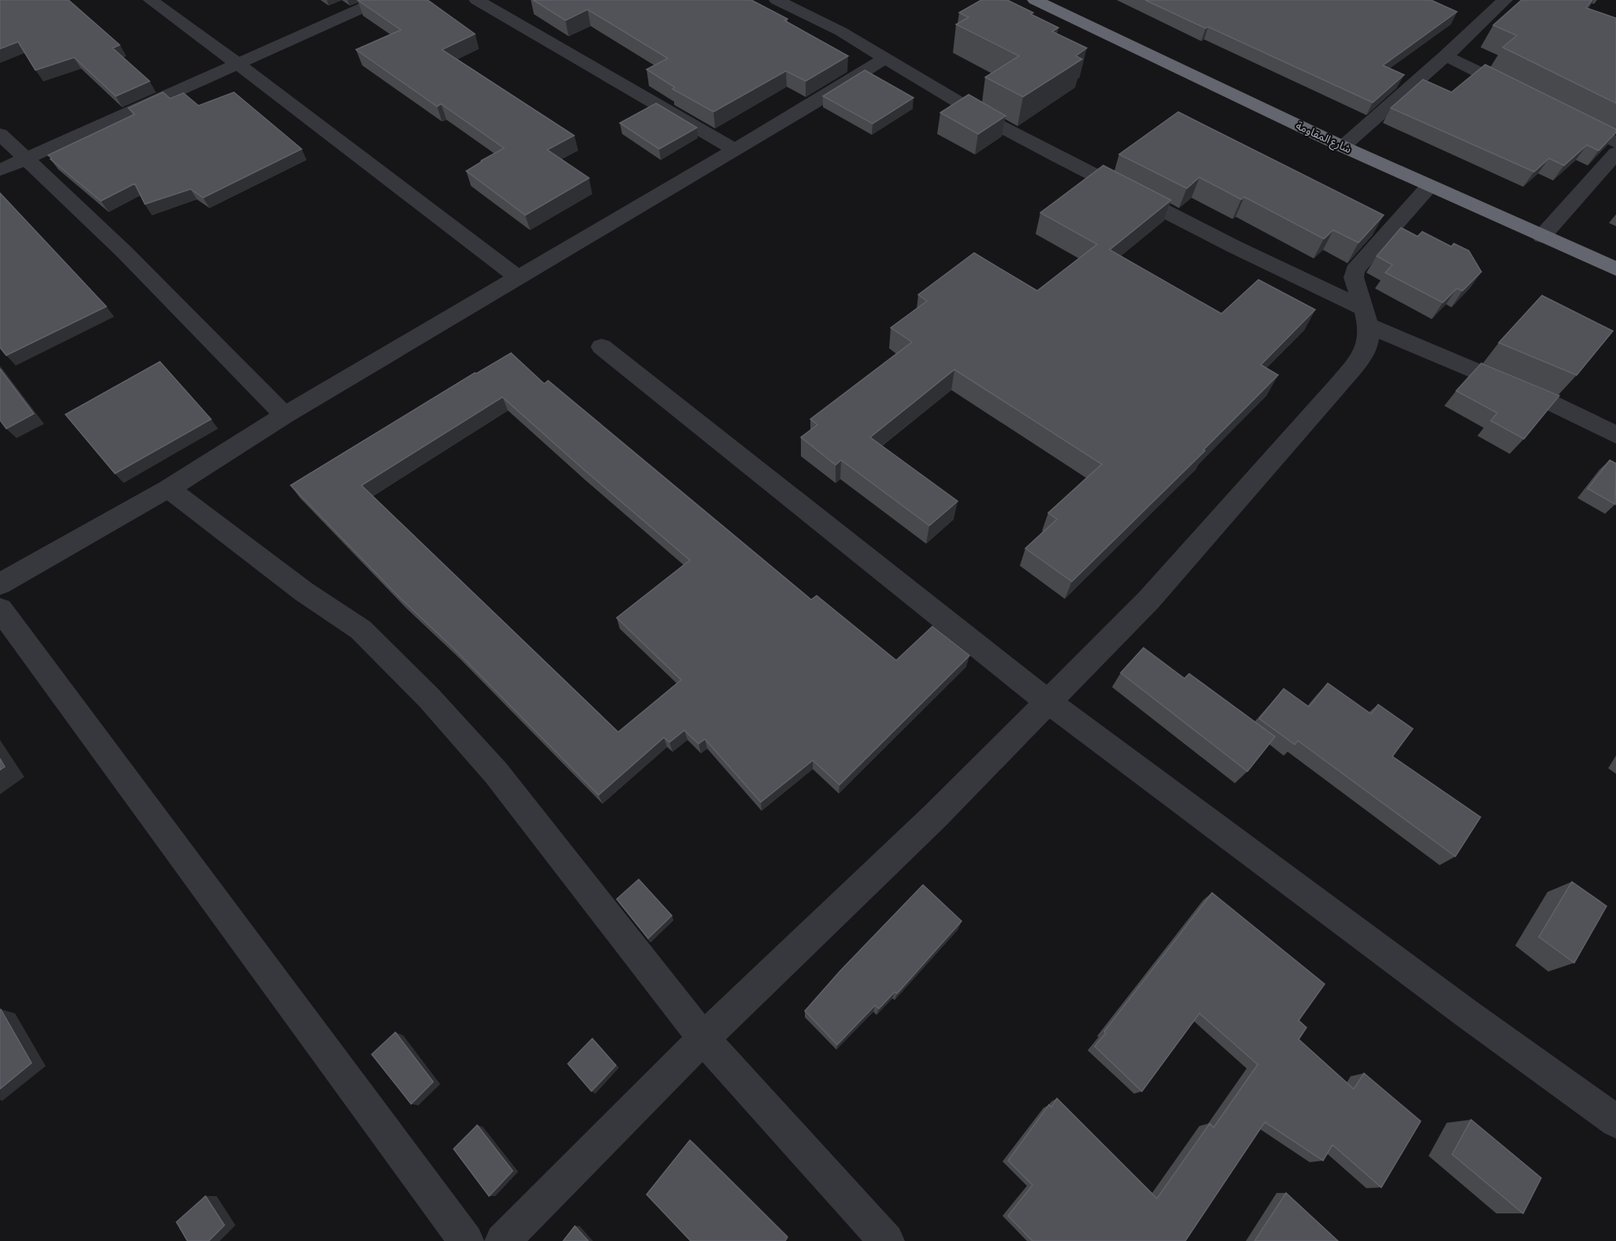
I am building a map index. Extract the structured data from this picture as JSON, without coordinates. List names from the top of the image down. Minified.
{"streets":{"highway":["شارع المقاومة"]}}
